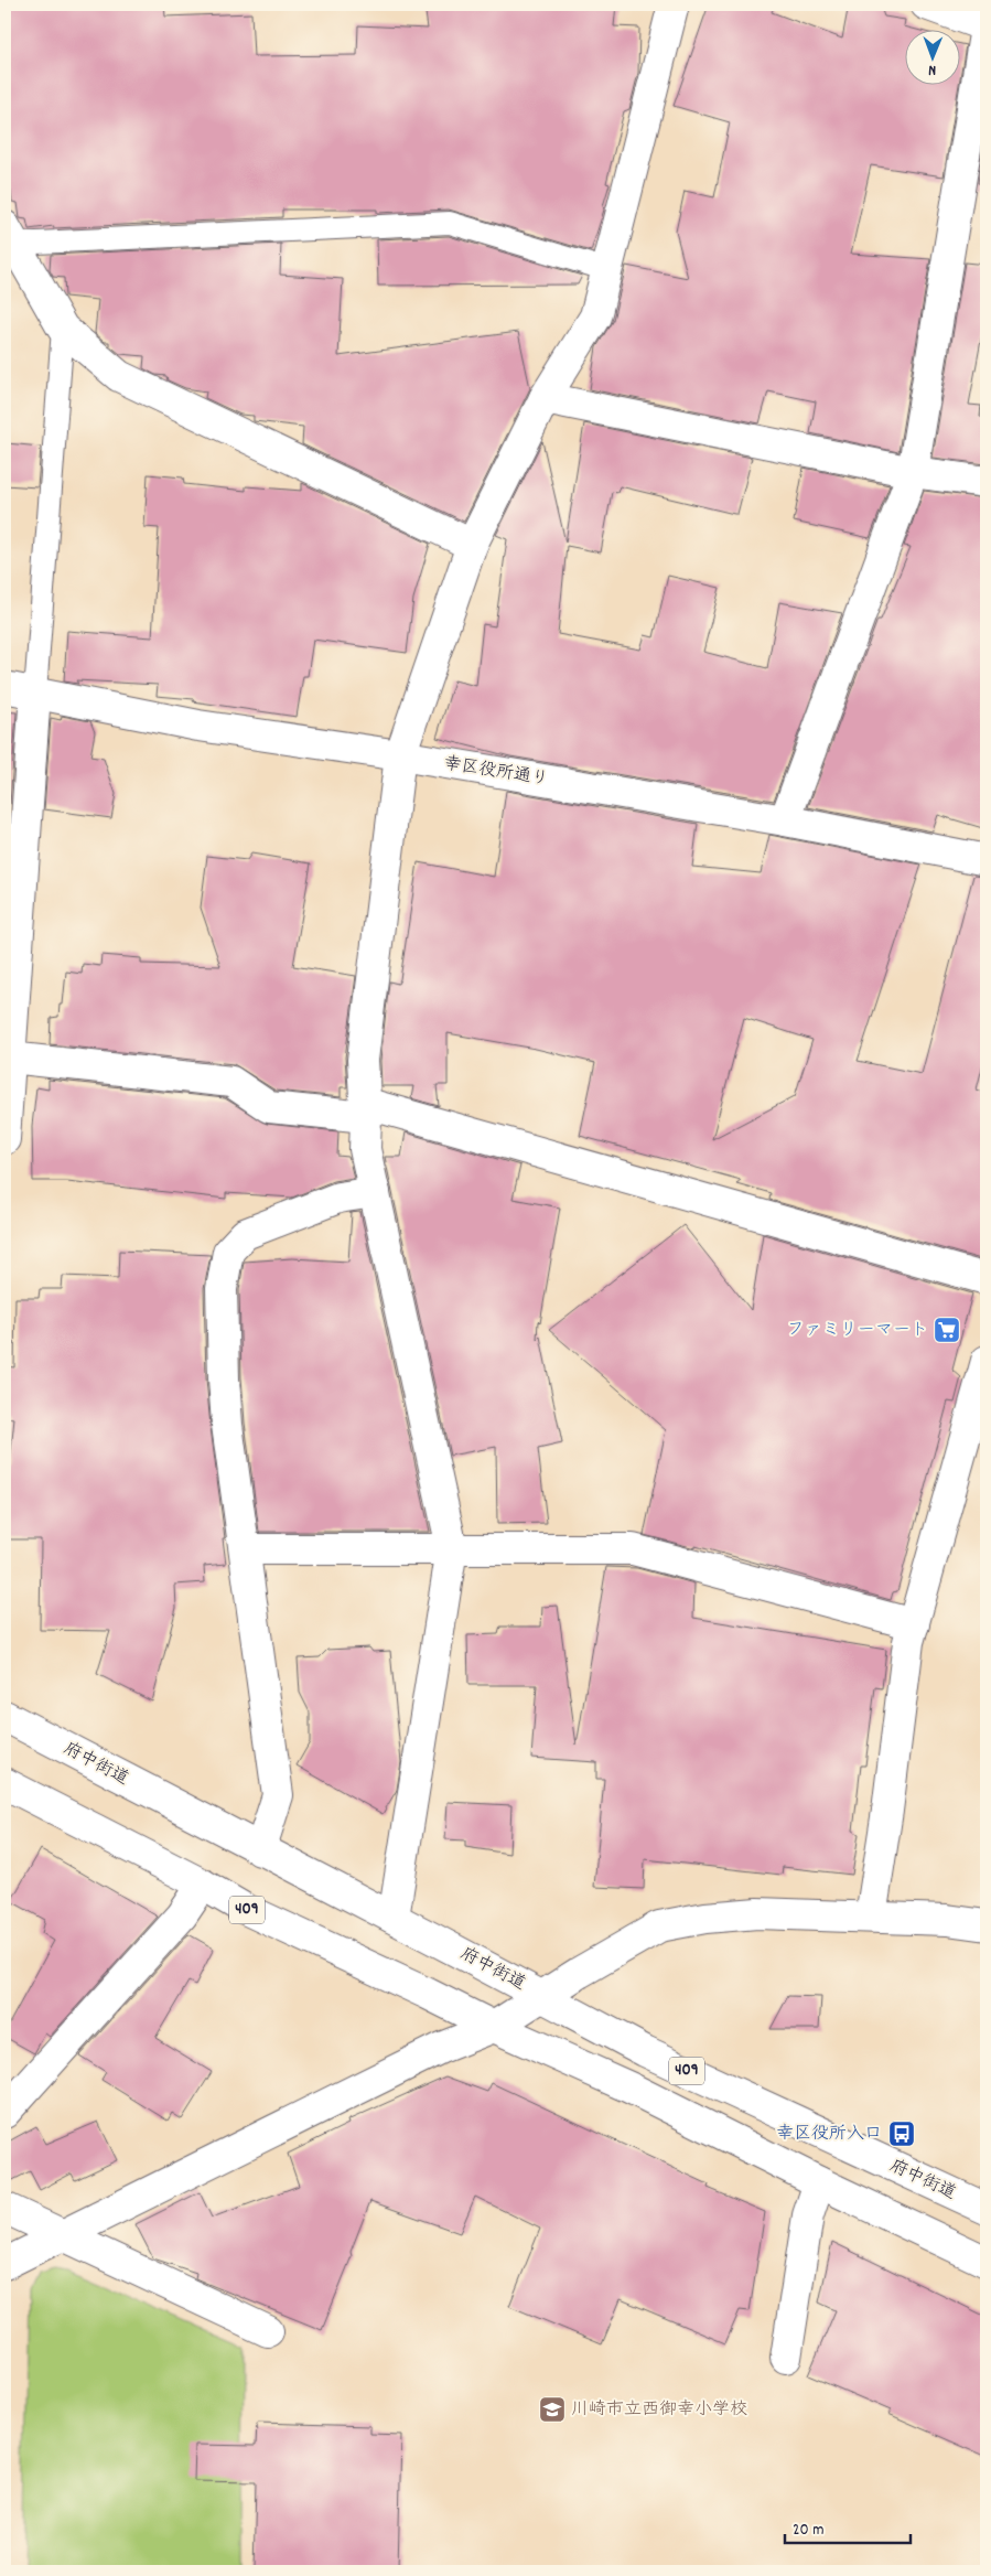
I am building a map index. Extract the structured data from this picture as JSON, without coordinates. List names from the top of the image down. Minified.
{"streets":{"main road":["幸区役所通り","府中街道","409"]},"places":{"supermarket":["ファミリーマート"],"bus stop":["幸区役所入口"],"school or university":["川崎市立西御幸小学校"]},"scale_bar":"20 m","north":"bottom"}
